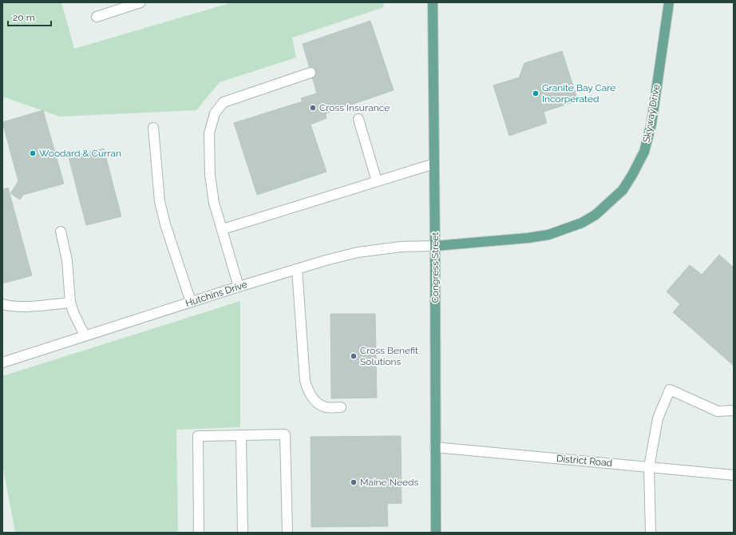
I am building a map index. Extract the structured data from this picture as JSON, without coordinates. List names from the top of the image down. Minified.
{"streets":{"main road":["Skyway Drive","Congress Street"],"street":["Hutchins Drive","District Road"]},"crossings":[["Skyway Drive","Congress Street"],["Skyway Drive","Hutchins Drive"],["Congress Street","Hutchins Drive"],["Congress Street","District Road"]],"places":["Granite Bay Care Incorperated","Cross Insurance","Woodard & Curran","Cross Benefit Solutions","Maine Needs"],"scale_bar":"20 m"}
